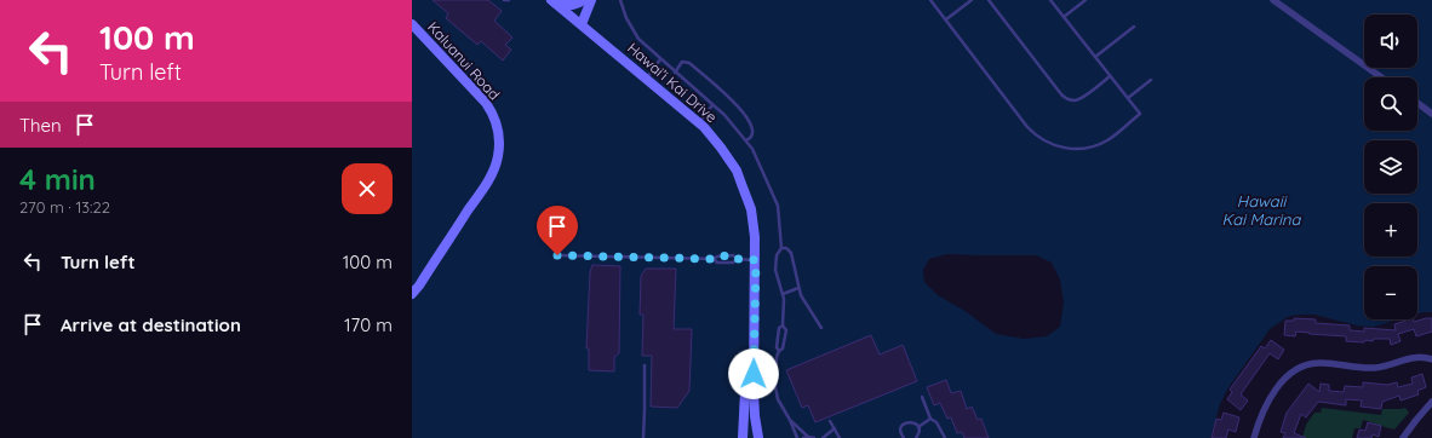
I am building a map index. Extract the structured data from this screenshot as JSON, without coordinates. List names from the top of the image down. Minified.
{"streets":{"main road":["Kaluanui Road","Hawai’i Kai Drive"]},"water":["Hawaii Kai Marina"],"page":{"turn":["100 m","Turn left"],"map_buttons":["+","−"],"then":"Then","heading":["4 min","270 m · 13:22"],"list":[{"name":"Turn left","value":"100 m"},{"name":"Arrive at destination","value":"170 m"}]}}
